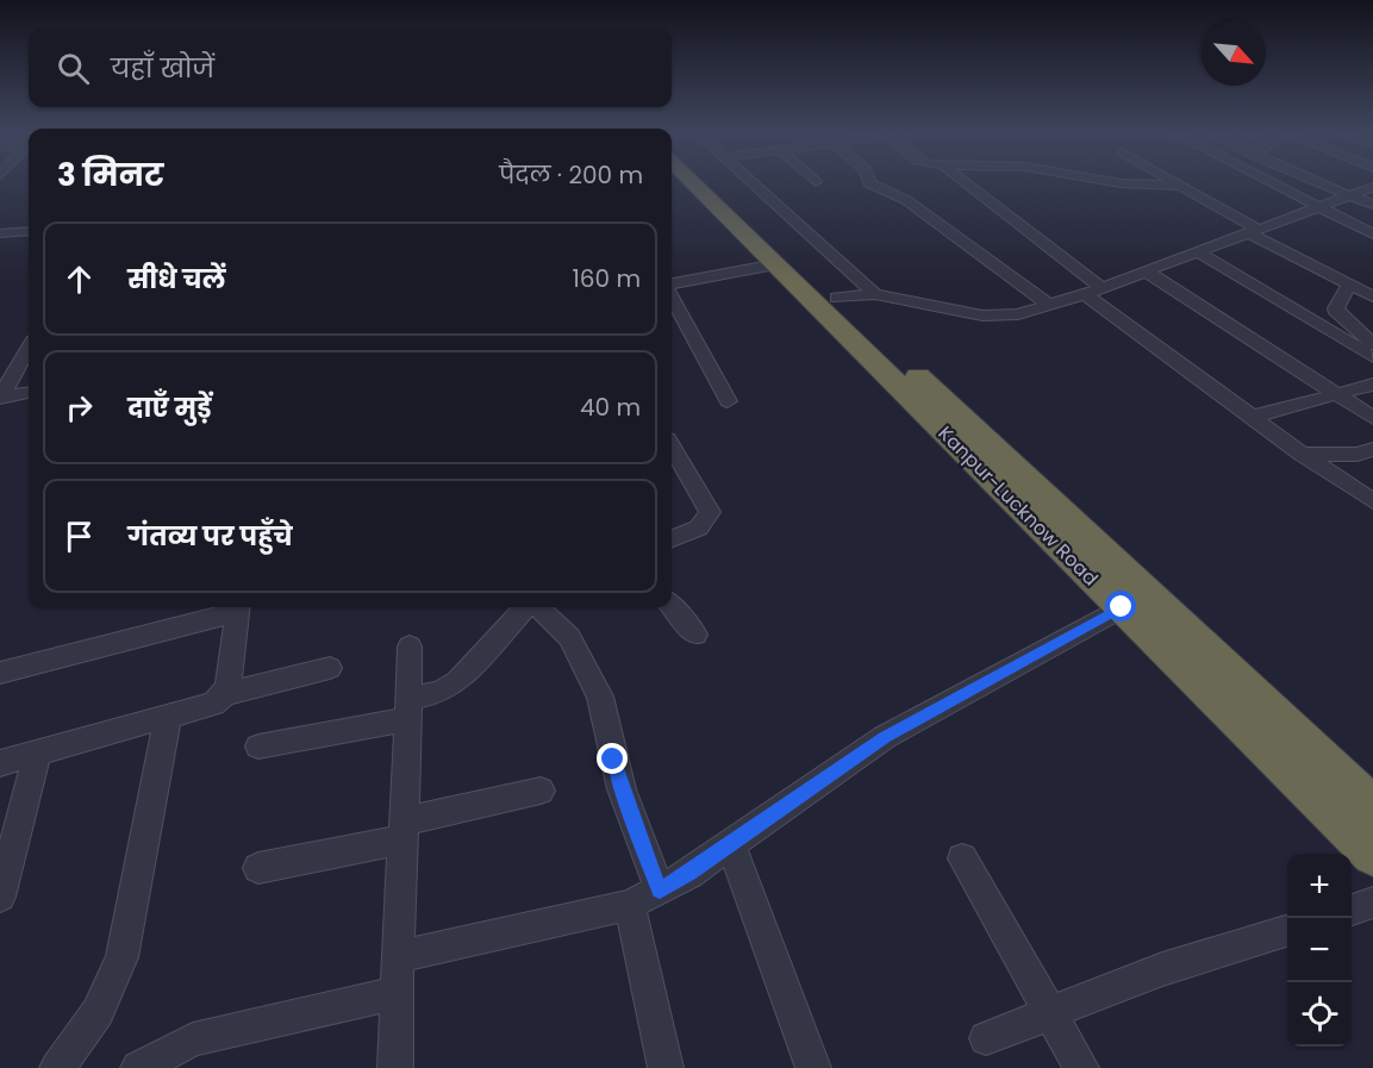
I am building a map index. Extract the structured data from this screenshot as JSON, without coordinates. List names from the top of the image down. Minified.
{"streets":{"highway":["Kanpur-Lucknow Road"]},"north":"bottom right","page":{"search":"यहाँ खोजें","heading":["3 मिनट","पैदल · 200 m"],"list":[["सीधे चलें","160 m"],["दाएँ मुड़ें","40 m"],"गंतव्य पर पहुँचे"],"map_buttons":["+","−"]}}
